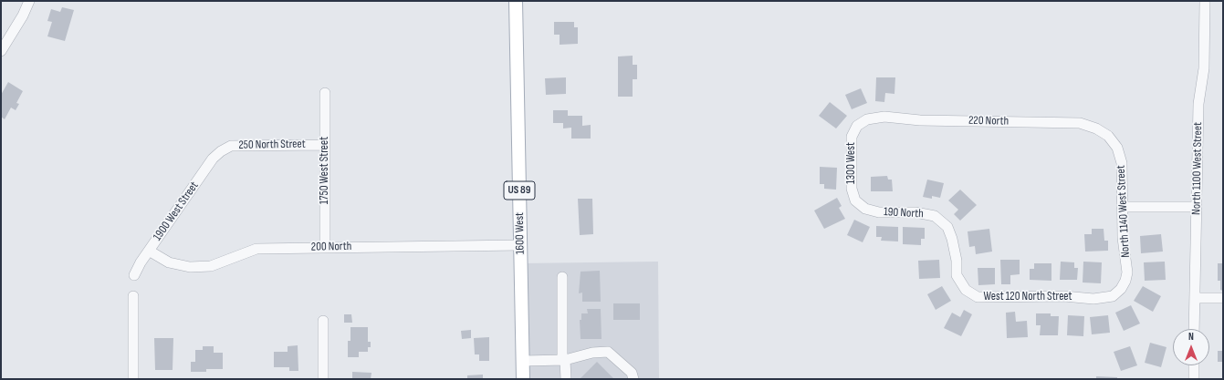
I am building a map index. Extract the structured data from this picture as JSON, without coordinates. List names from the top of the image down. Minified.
{"streets":{"main road":["US 89","1600 West"],"street":["220 North","250 North Street","1300 West","North 1100 West Street","1750 West Street","1900 West Street","North 1140 West Street","190 North","200 North","West 120 North Street"]},"crossings":[["220 North","1300 West"],["220 North","North 1140 West Street"],["250 North Street","1750 West Street"],["250 North Street","1900 West Street"],["1300 West","190 North"],["1750 West Street","200 North"],["1900 West Street","200 North"],["North 1140 West Street","West 120 North Street"],["190 North","West 120 North Street"],["1600 West","200 North"]],"north":"top"}
